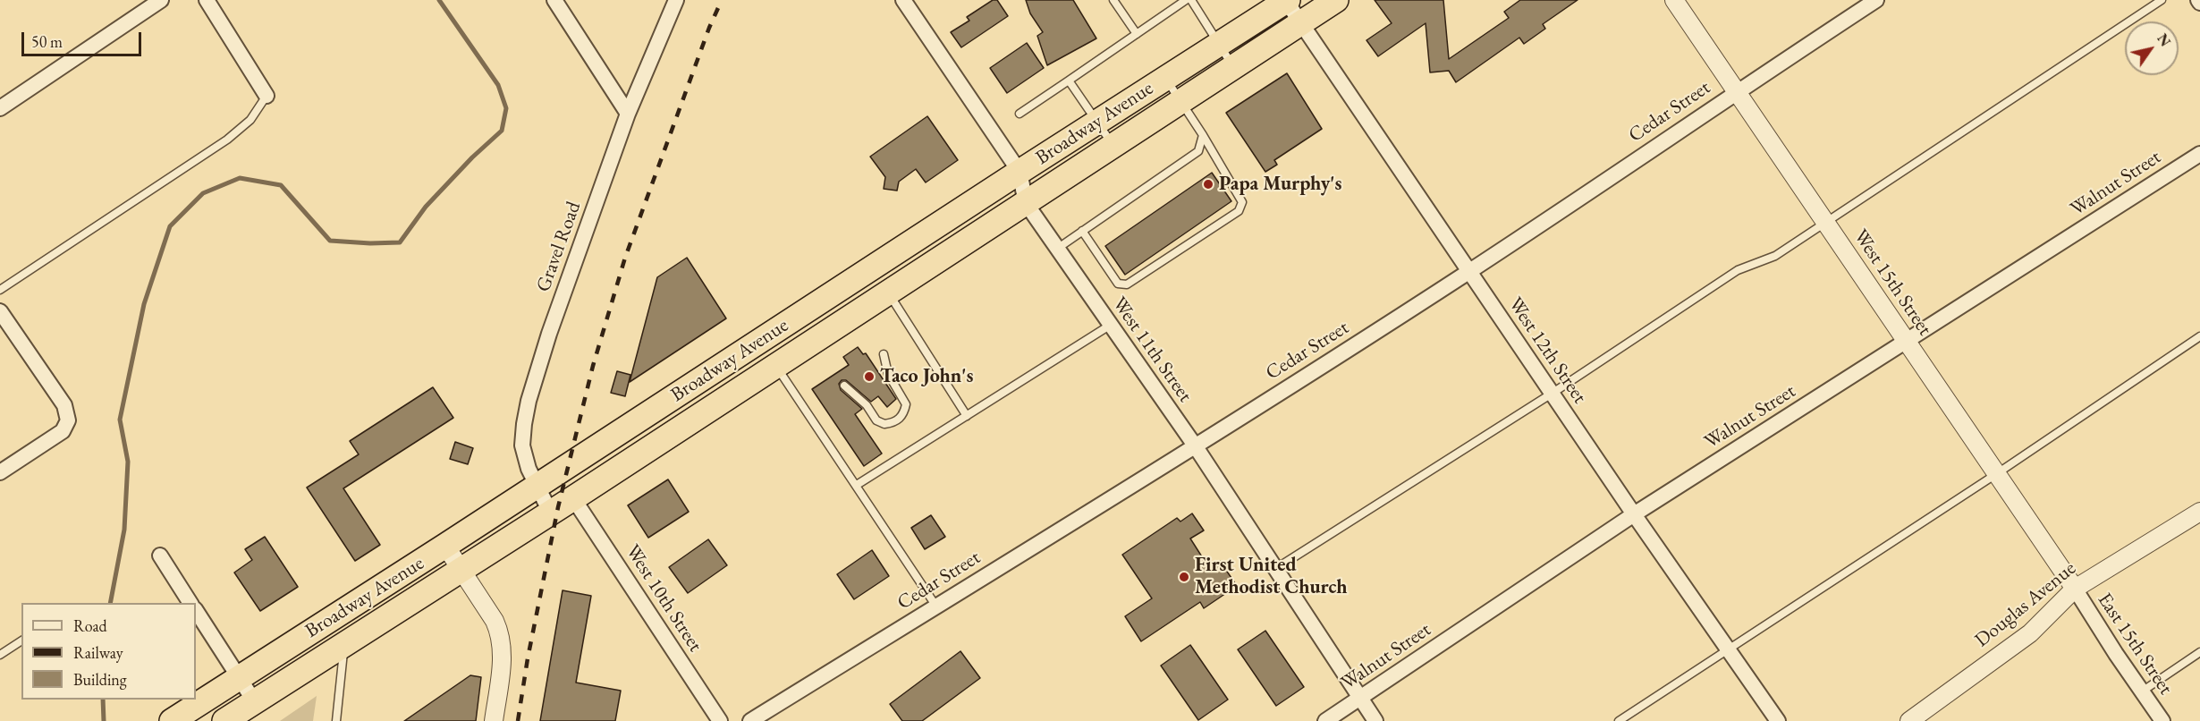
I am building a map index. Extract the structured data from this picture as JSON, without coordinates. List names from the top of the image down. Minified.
{"streets":{"highway":["Broadway Avenue"],"street":["Cedar Street","Walnut Street","Gravel Road","West 15th Street","West 11th Street","West 12th Street","West 10th Street","Douglas Avenue","East 15th Street"]},"crossings":[["Cedar Street","West 15th Street"],["Cedar Street","West 11th Street"],["Cedar Street","West 12th Street"],["Broadway Avenue","Gravel Road"],["Broadway Avenue","West 11th Street"],["Broadway Avenue","West 12th Street"],["Broadway Avenue","West 10th Street"],["Walnut Street","West 15th Street"],["Walnut Street","West 11th Street"],["Walnut Street","West 12th Street"],["West 15th Street","Douglas Avenue"],["West 15th Street","East 15th Street"],["Douglas Avenue","East 15th Street"]],"places":["Papa Murphy's","Taco John's","First United Methodist Church"],"legend":["Road","Railway","Building"],"scale_bar":"50 m","north":"top right"}
